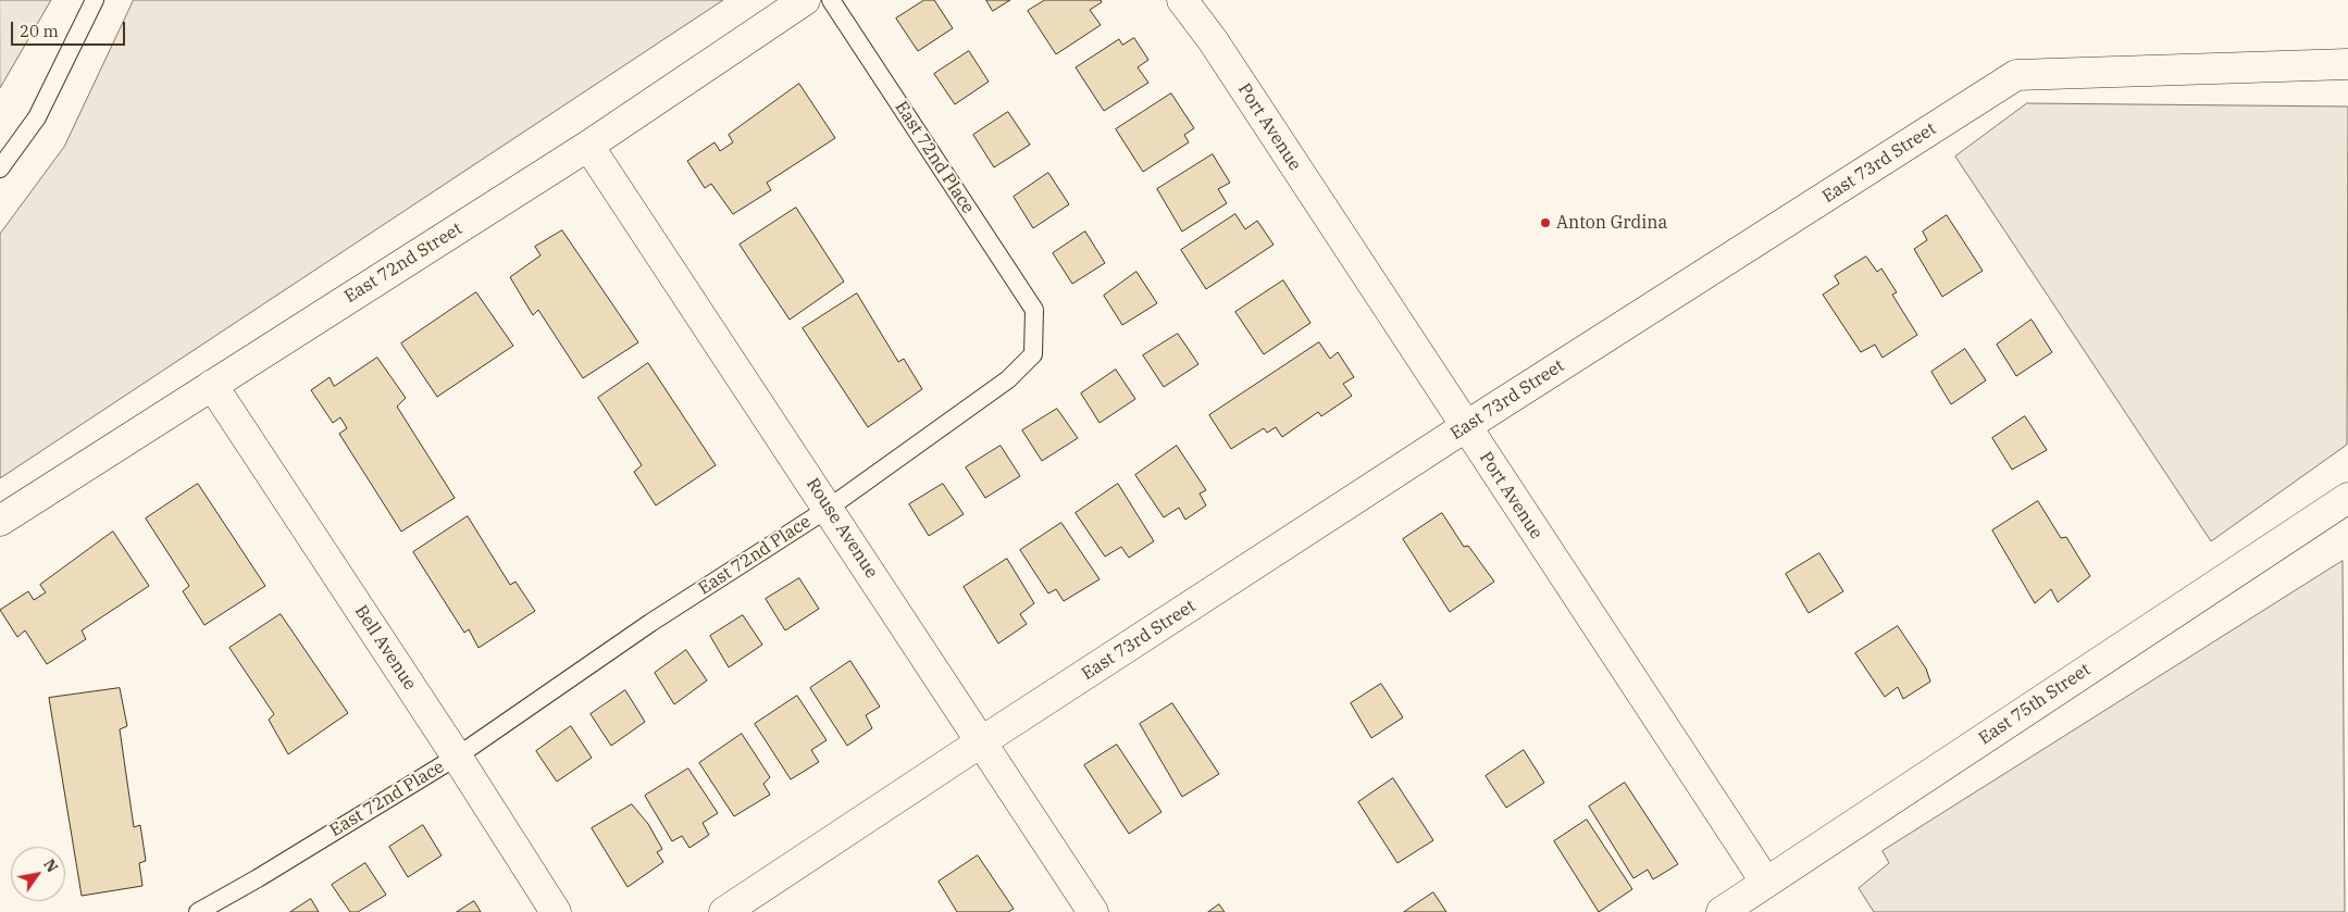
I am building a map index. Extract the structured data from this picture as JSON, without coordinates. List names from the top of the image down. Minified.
{"streets":{"street":["Port Avenue","East 73rd Street","East 72nd Street","Rouse Avenue","Bell Avenue","East 75th Street"],"lane":["East 72nd Place"]},"crossings":[["Port Avenue","East 73rd Street"],["Port Avenue","East 75th Street"],["East 72nd Place","Rouse Avenue"],["East 72nd Place","Bell Avenue"],["East 73rd Street","Rouse Avenue"],["East 72nd Street","Rouse Avenue"],["East 72nd Street","Bell Avenue"]],"places":["Anton Grdina"],"scale_bar":"20 m","north":"top right"}
